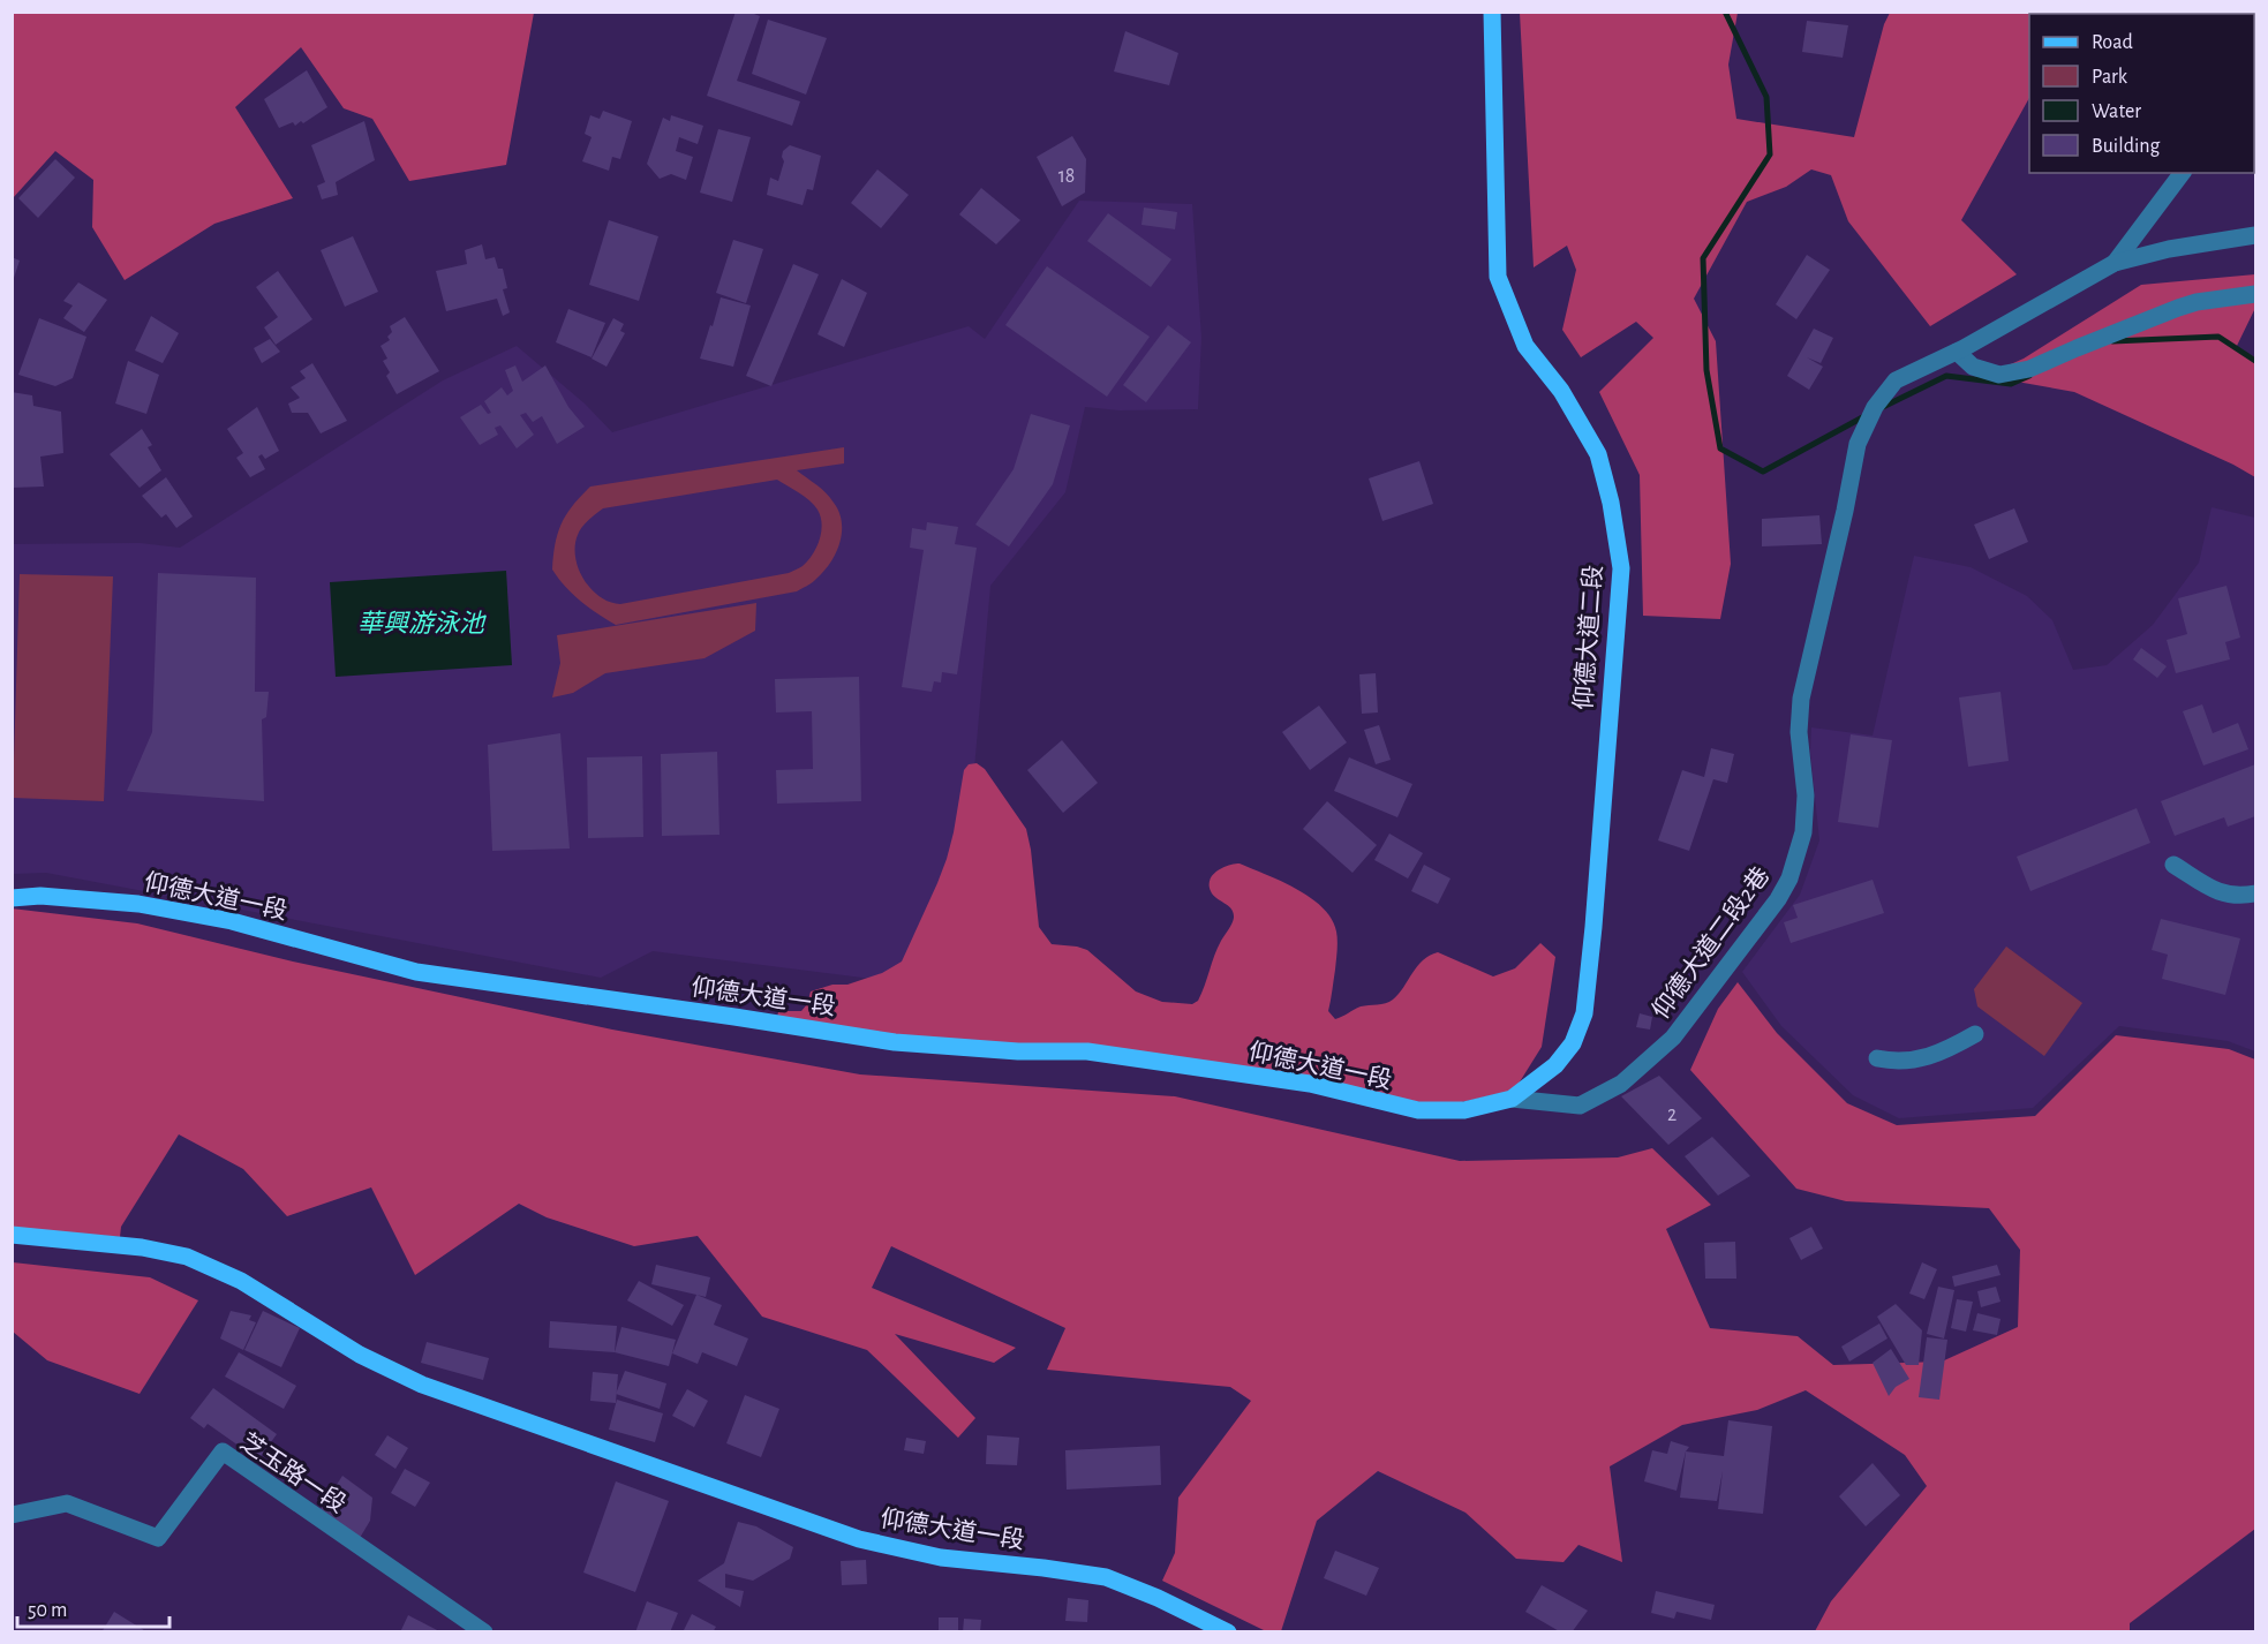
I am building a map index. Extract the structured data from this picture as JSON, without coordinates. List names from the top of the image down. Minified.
{"streets":{"main road":["仰德大道二段","仰德大道一段"],"street":["仰德大道二段2巷","芝玉路一段"]},"crossings":[["仰德大道二段","仰德大道一段"],["仰德大道二段","仰德大道二段2巷"],["仰德大道一段","仰德大道二段2巷"]],"water":["華興游泳池"],"house_numbers":["18","2"],"legend":["Road","Park","Water","Building"],"scale_bar":"50 m"}
